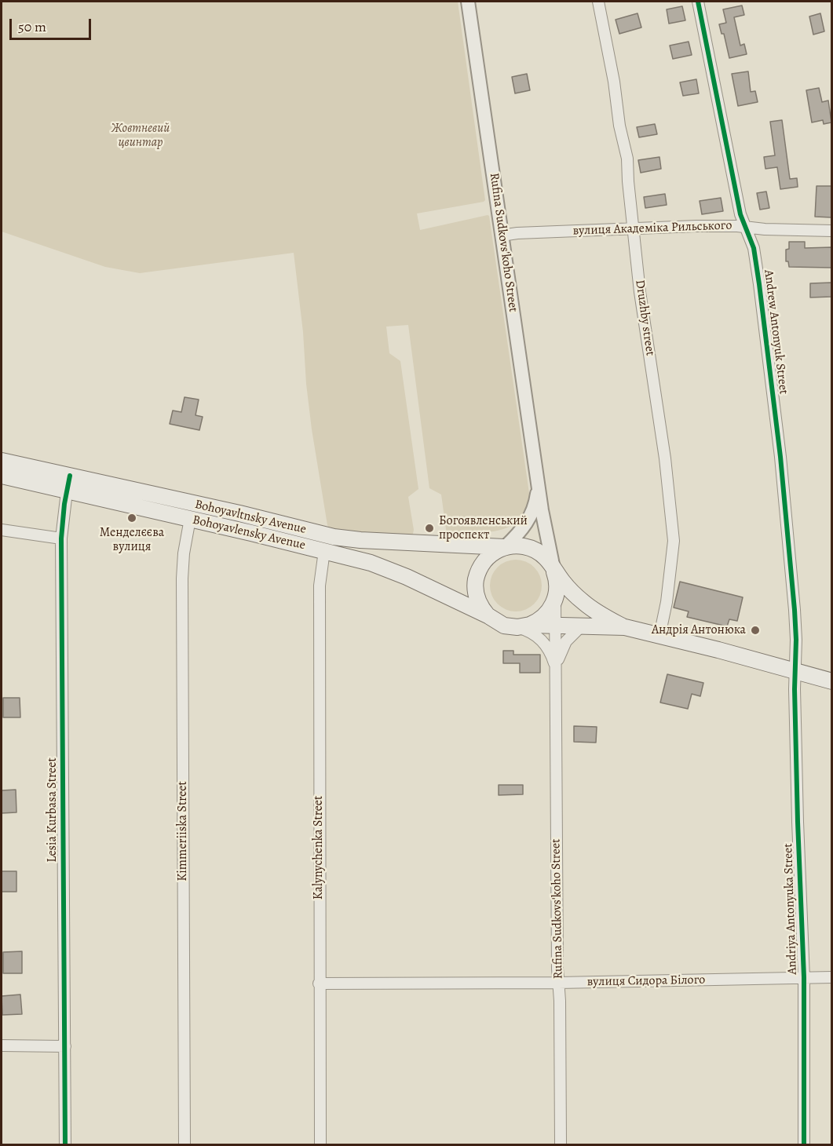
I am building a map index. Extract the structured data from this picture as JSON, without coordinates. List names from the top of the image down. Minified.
{"streets":{"main road":["Rufina Sudkovs'koho Street","Bohoyavltnsky Avenue","Bohoyavlensky Avenue"],"street":["вулиця Академіка Рильського","Druzhby street","Andrew Antonyuk Street","Lesia Kurbasa Street","Kimmeriiska Street","Kalynychenka Street","Andriya Antonyuka Street","вулиця Сидора Білого"]},"crossings":[["вулиця Академіка Рильського","Rufina Sudkovs'koho Street"],["вулиця Академіка Рильського","Druzhby street"],["вулиця Академіка Рильського","Andrew Antonyuk Street"],["Rufina Sudkovs'koho Street","Bohoyavltnsky Avenue"],["Rufina Sudkovs'koho Street","Bohoyavlensky Avenue"],["Rufina Sudkovs'koho Street","вулиця Сидора Білого"],["Druzhby street","Bohoyavltnsky Avenue"],["Andrew Antonyuk Street","Bohoyavltnsky Avenue"],["Andrew Antonyuk Street","Andriya Antonyuka Street"],["Bohoyavltnsky Avenue","Bohoyavlensky Avenue"],["Bohoyavltnsky Avenue","Lesia Kurbasa Street"],["Bohoyavltnsky Avenue","Andriya Antonyuka Street"],["Bohoyavlensky Avenue","Lesia Kurbasa Street"],["Bohoyavlensky Avenue","Kimmeriiska Street"],["Bohoyavlensky Avenue","Kalynychenka Street"],["Kalynychenka Street","вулиця Сидора Білого"],["Andriya Antonyuka Street","вулиця Сидора Білого"]],"parks":["Жовтневий цвинтар"],"places":["Менделєєва вулиця","Богоявленський проспект","Андрія Антонюка"],"scale_bar":"50 m"}
